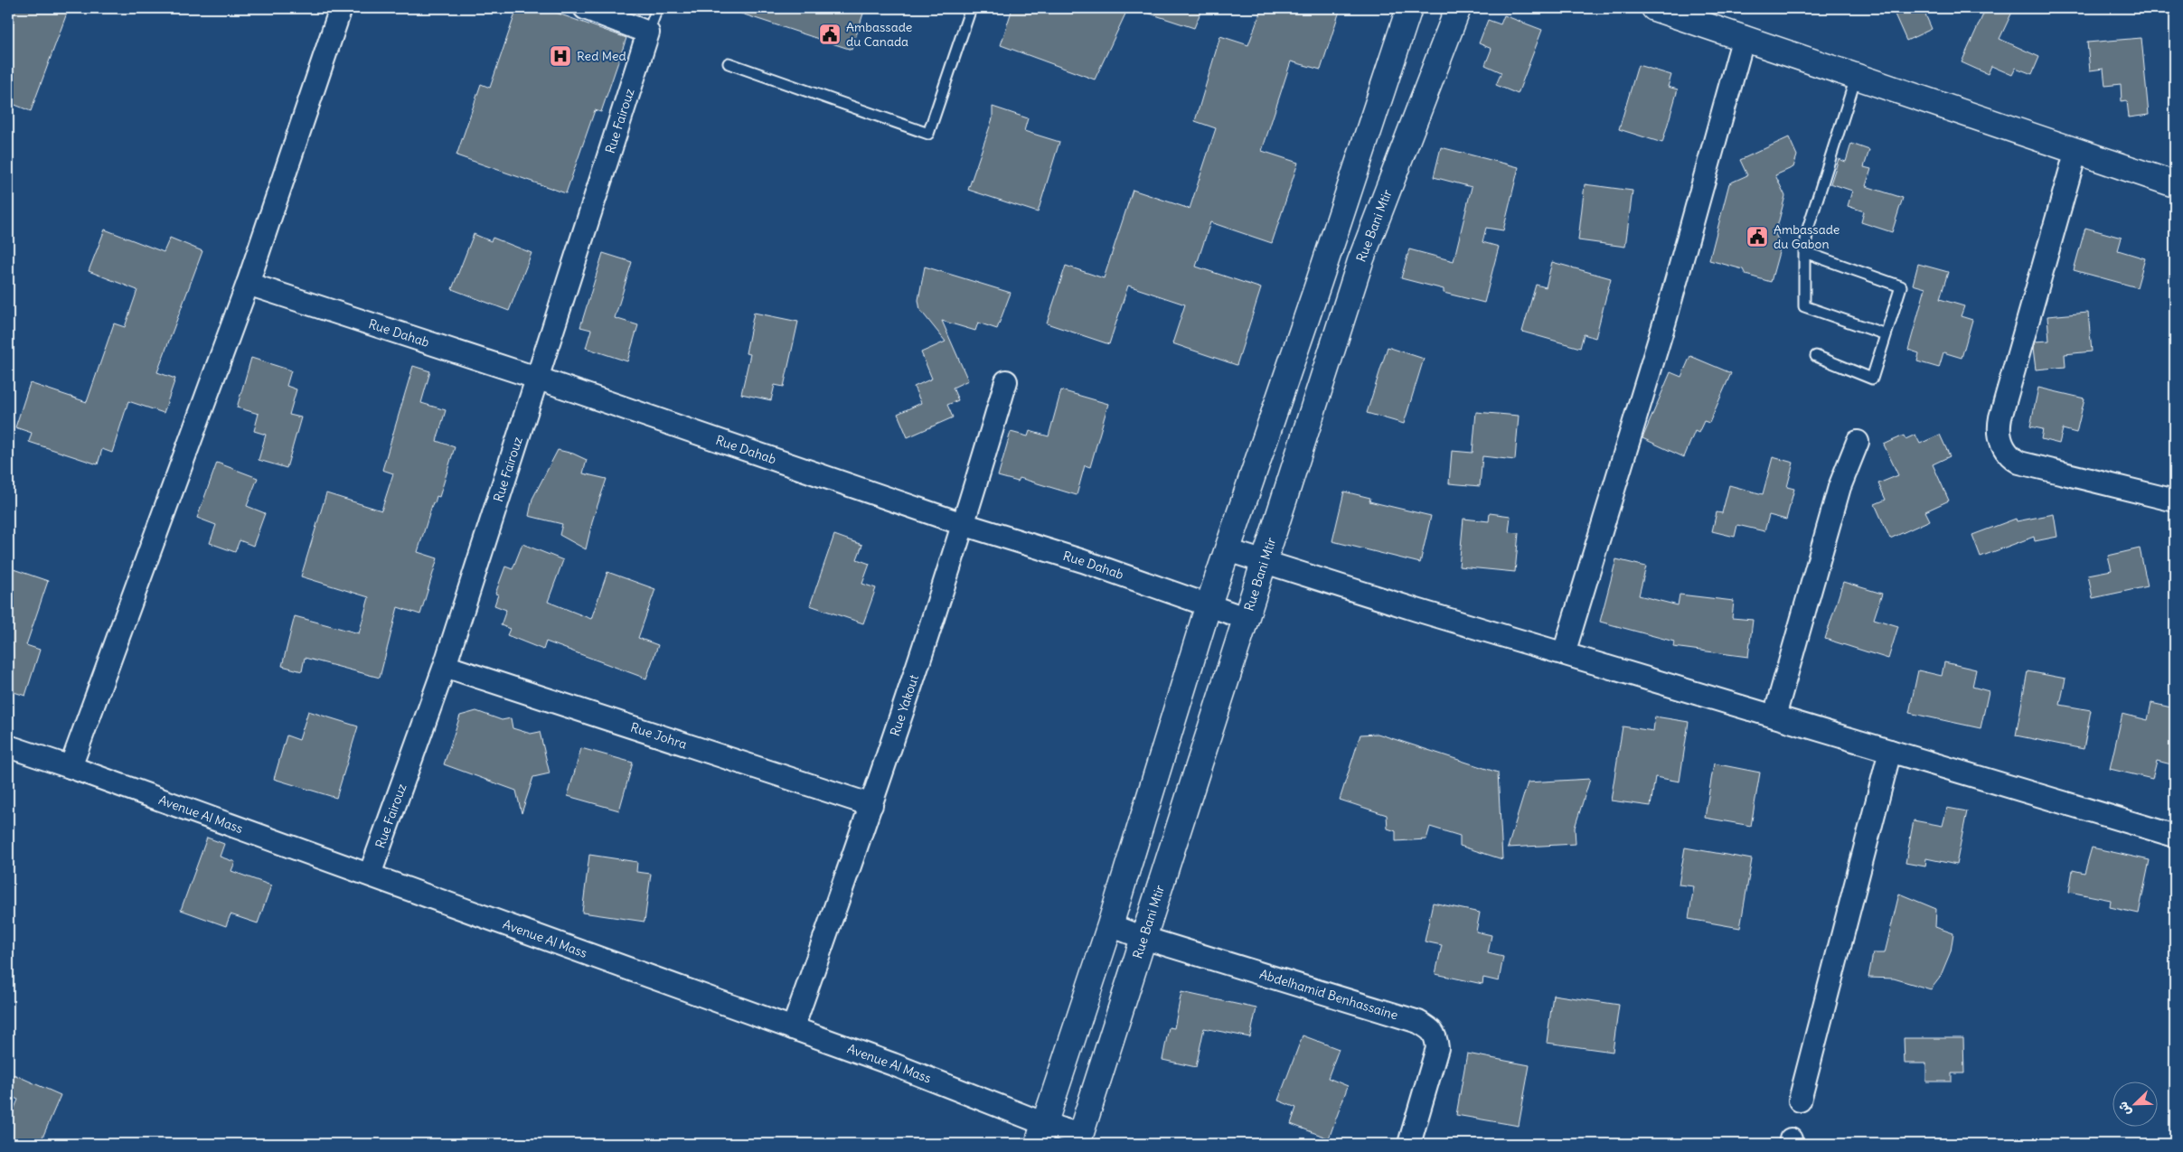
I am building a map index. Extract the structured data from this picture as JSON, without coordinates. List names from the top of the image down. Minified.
{"streets":{"street":["Rue Fairouz","Rue Bani Mtir","Rue Dahab","Rue Yakout","Rue Johra","Avenue Al Mass","Abdelhamid Benhassaine"]},"crossings":[["Rue Fairouz","Rue Dahab"],["Rue Fairouz","Rue Johra"],["Rue Fairouz","Avenue Al Mass"],["Rue Bani Mtir","Rue Dahab"],["Rue Bani Mtir","Avenue Al Mass"],["Rue Bani Mtir","Abdelhamid Benhassaine"],["Rue Dahab","Rue Yakout"],["Rue Yakout","Rue Johra"],["Rue Yakout","Avenue Al Mass"]],"places":{"public building":["Ambassade du Canada","Ambassade du Gabon"],"hospital":["Red Med"]},"north":"bottom left"}
